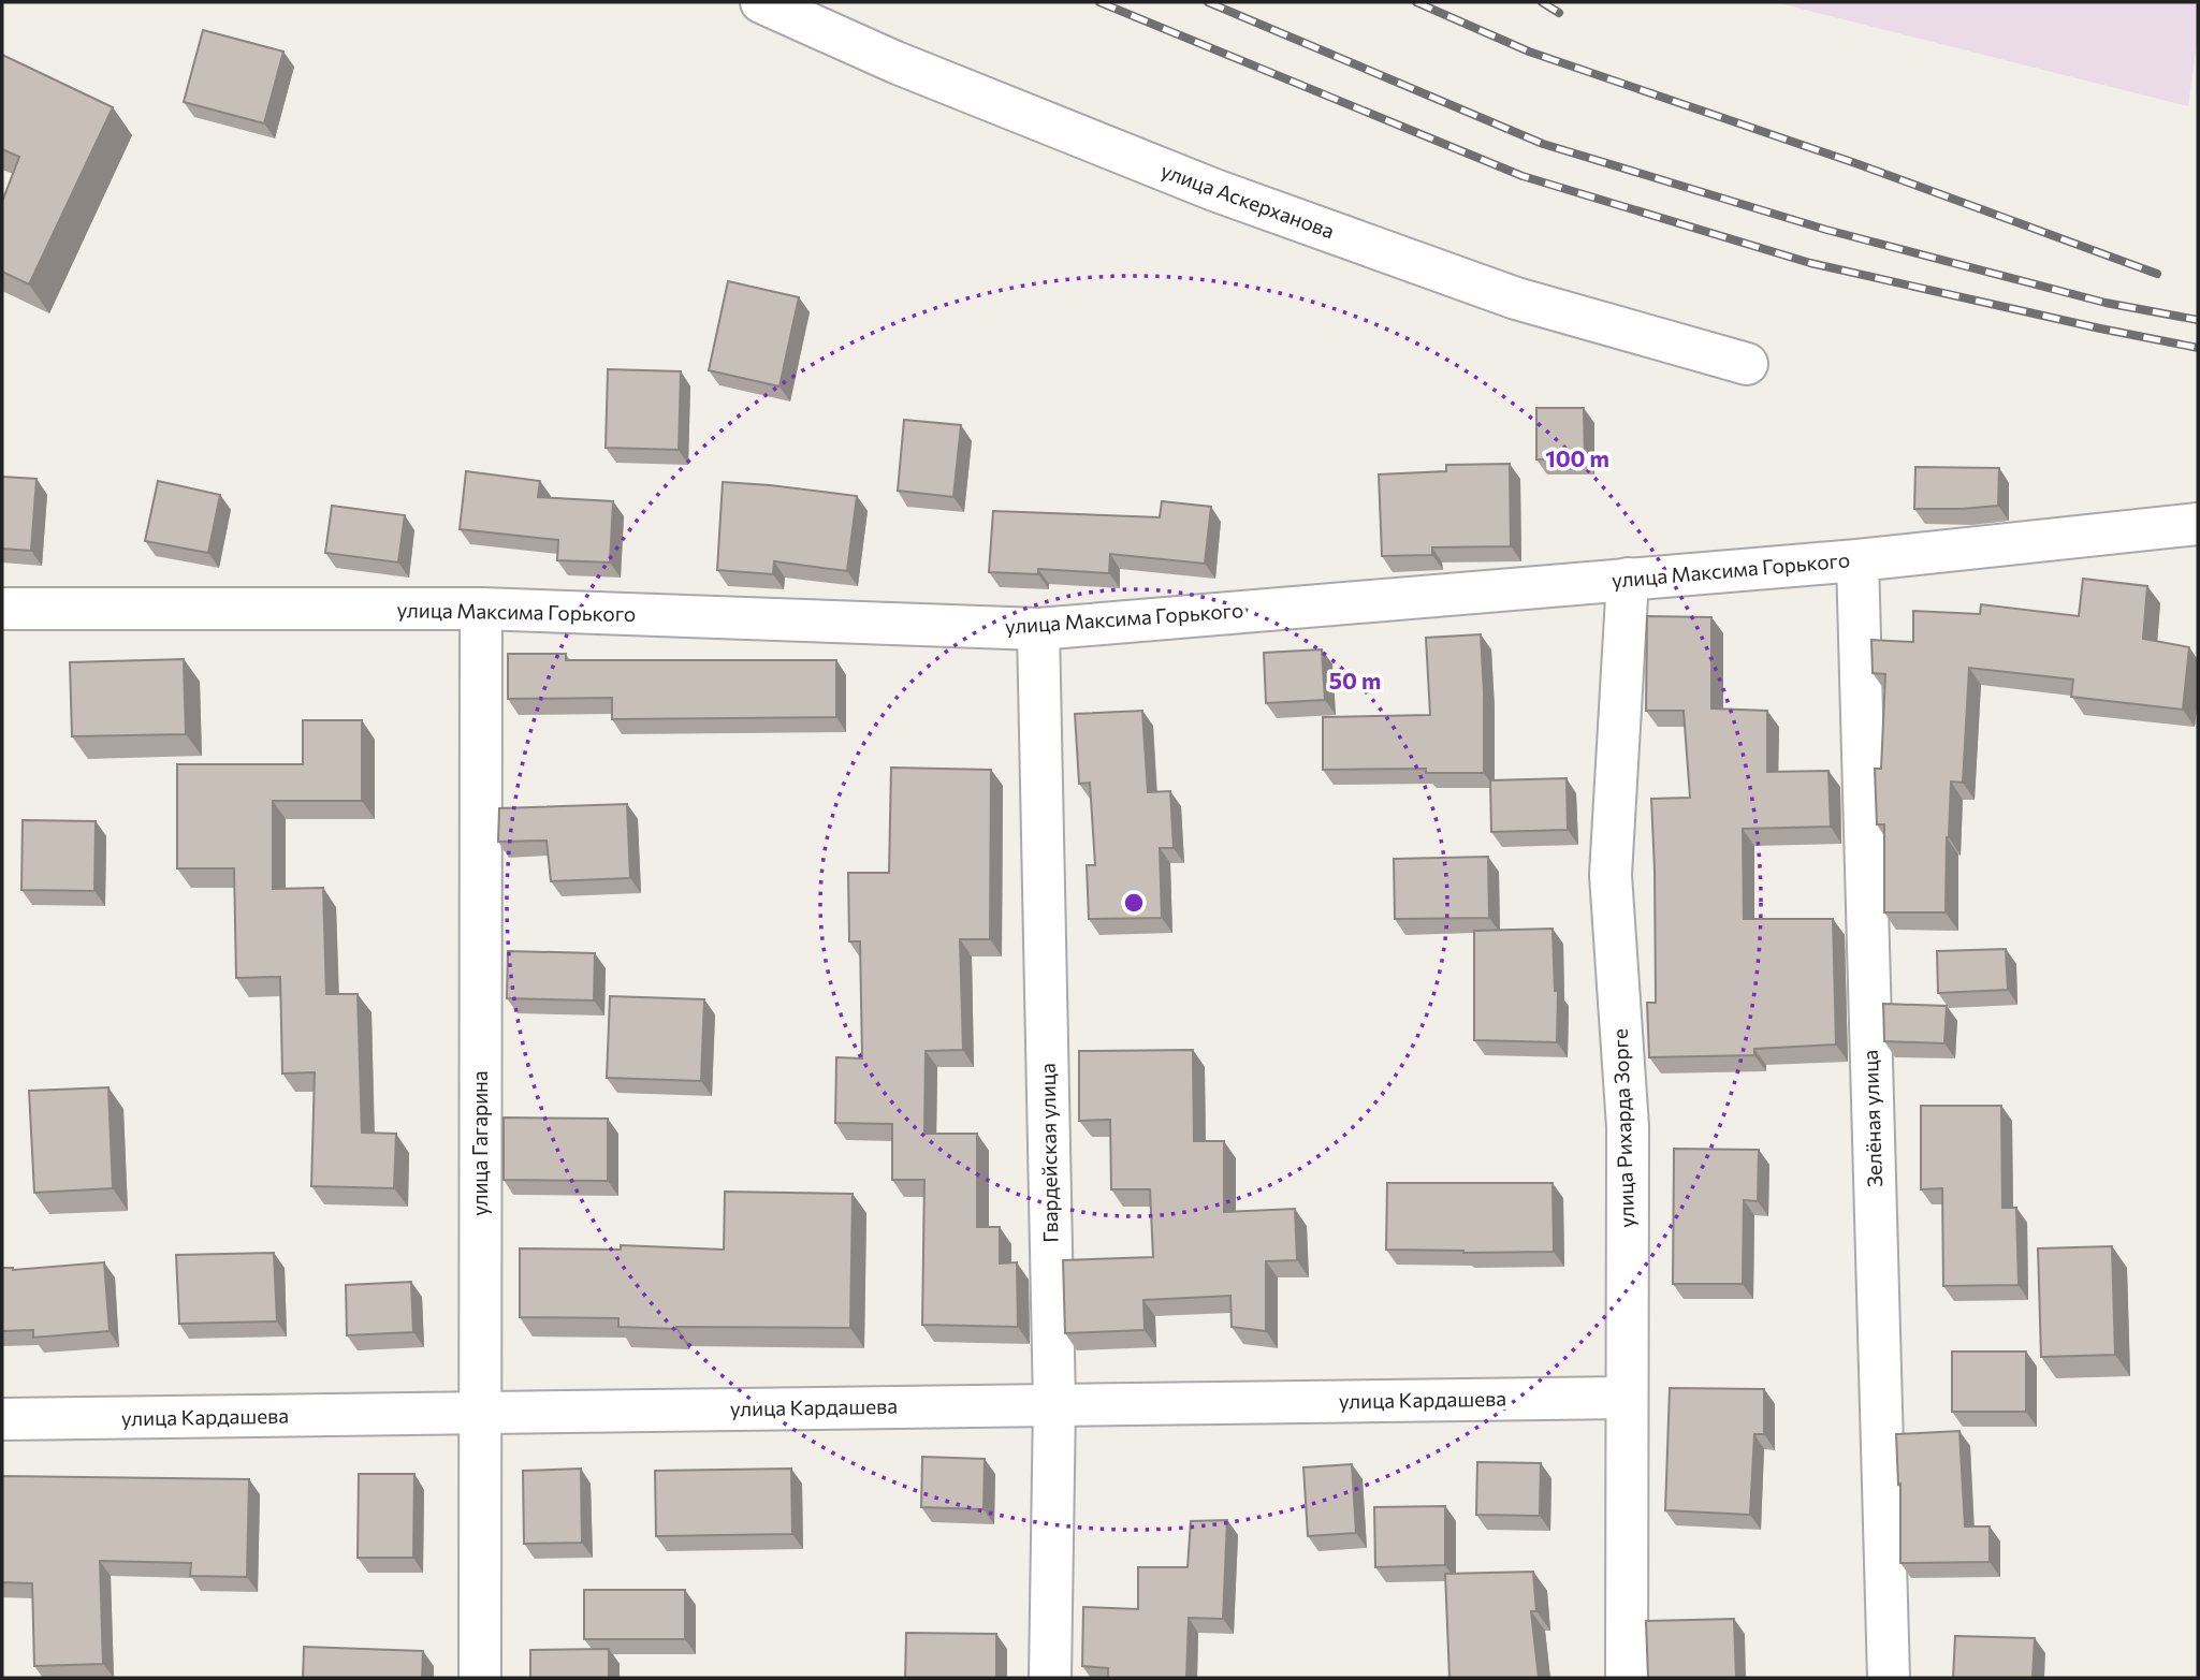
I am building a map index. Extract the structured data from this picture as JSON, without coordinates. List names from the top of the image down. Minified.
{"streets":{"street":["улица Аскерханова","улица Максима Горького","Зелёная улица","улица Рихарда Зорге","улица Гагарина","Гвардейская улица","улица Кардашева"]},"crossings":[["улица Максима Горького","Зелёная улица"],["улица Максима Горького","улица Рихарда Зорге"],["улица Максима Горького","улица Гагарина"],["улица Максима Горького","Гвардейская улица"],["улица Рихарда Зорге","улица Кардашева"],["улица Гагарина","улица Кардашева"],["Гвардейская улица","улица Кардашева"]],"rings":["100 m","50 m"]}
